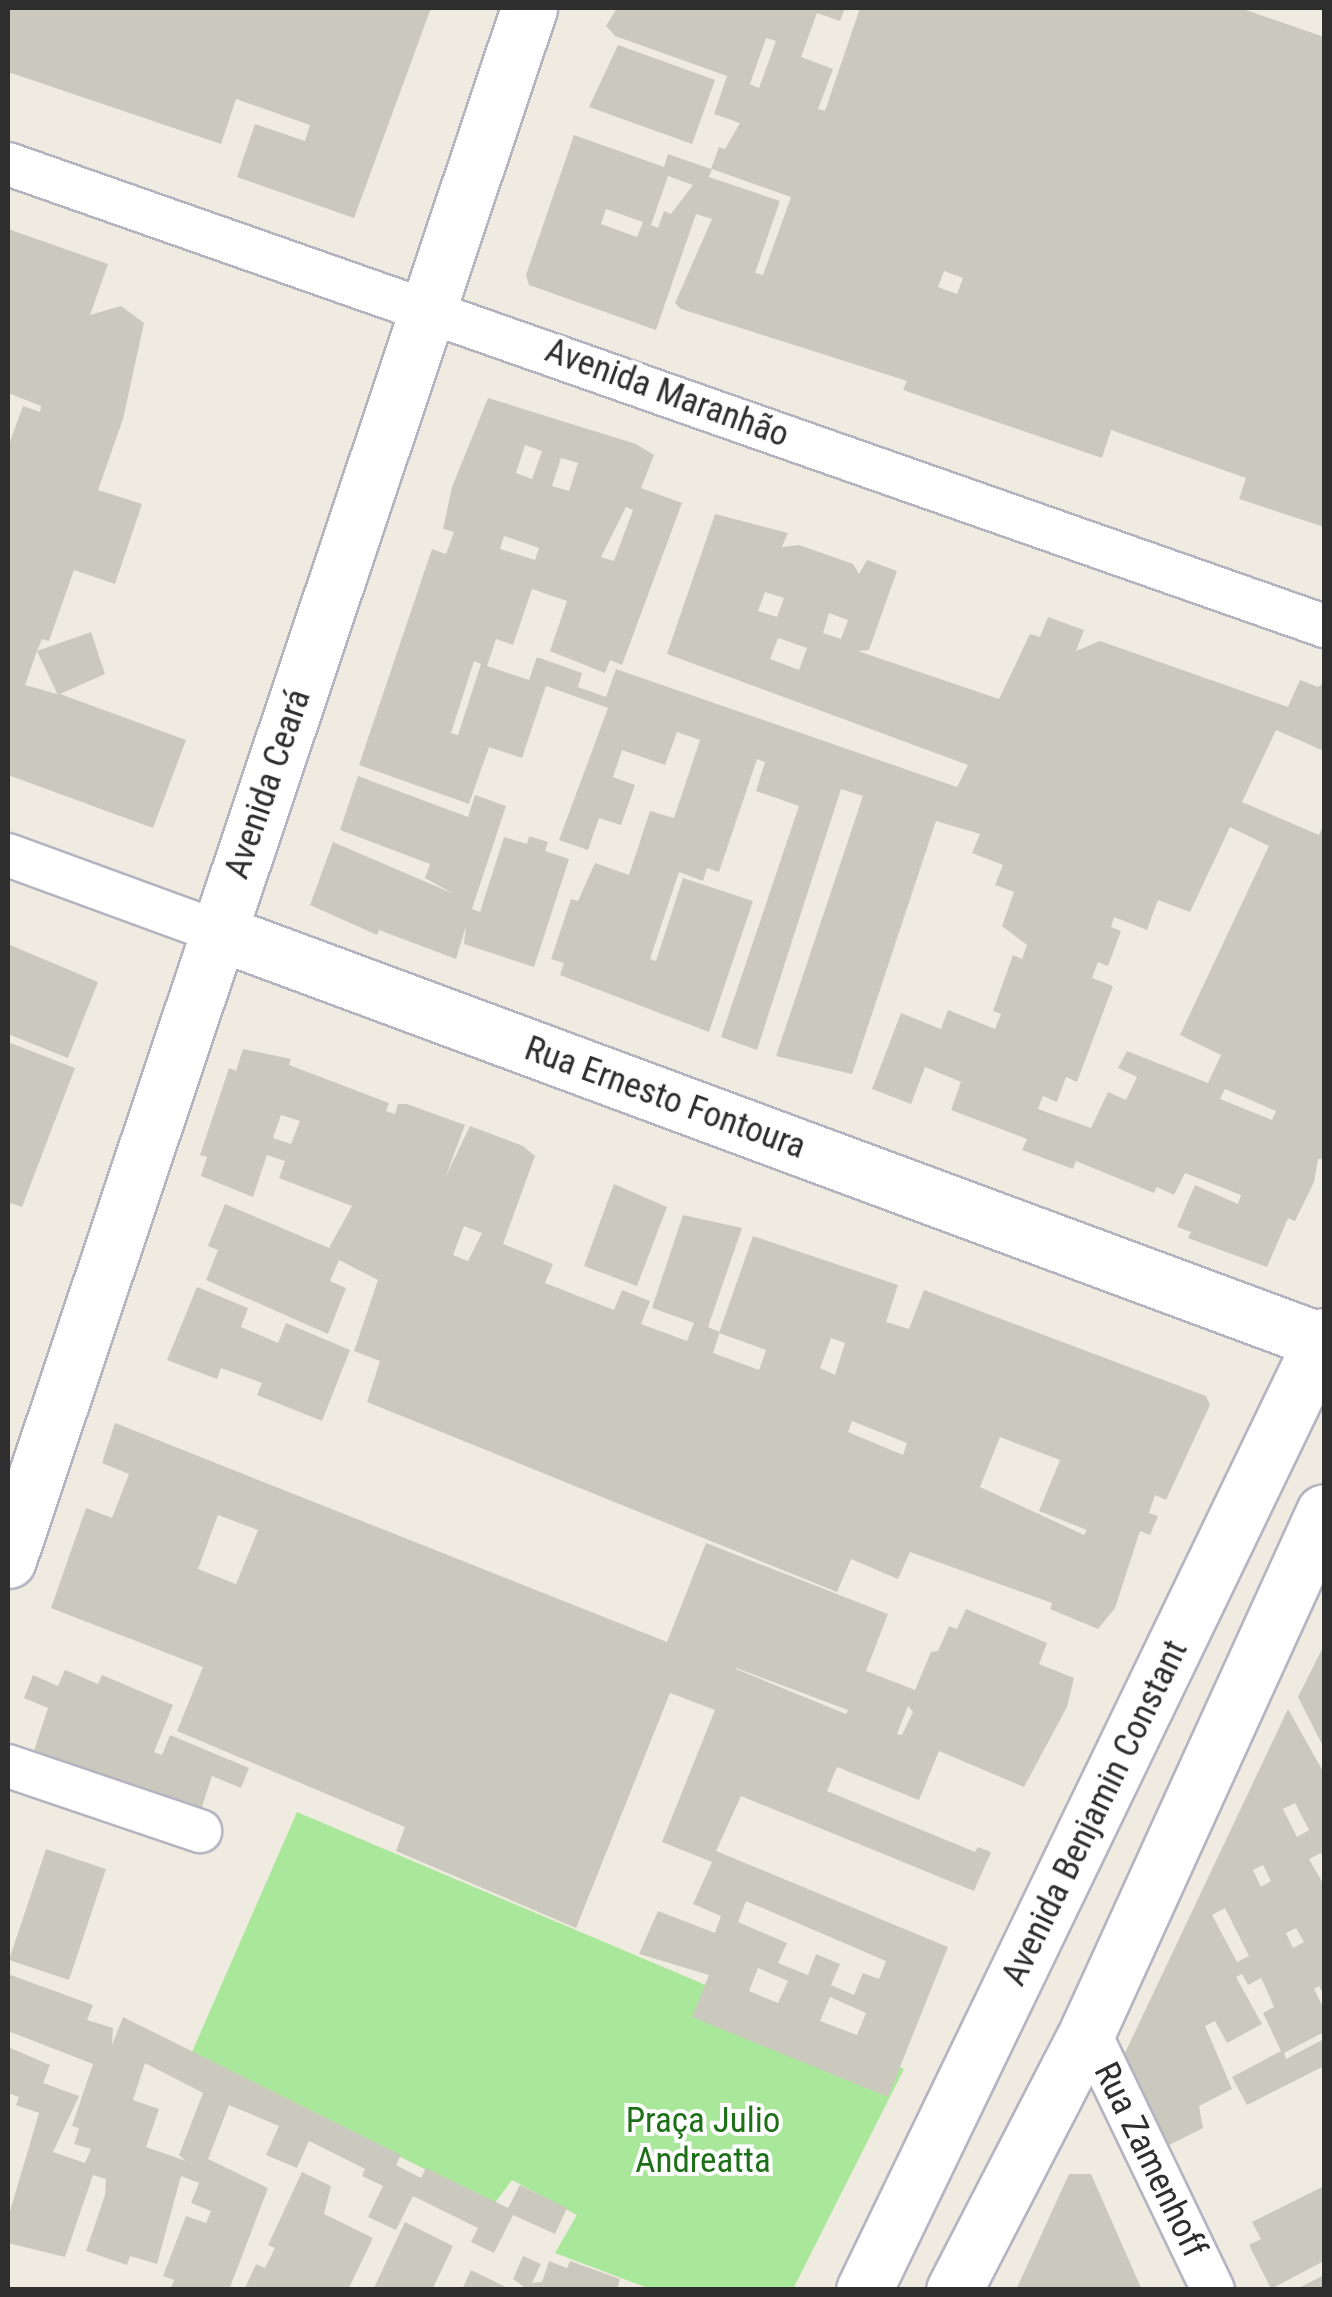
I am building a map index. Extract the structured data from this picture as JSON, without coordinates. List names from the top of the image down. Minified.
{"streets":{"street":["Avenida Maranhão","Avenida Ceará","Rua Ernesto Fontoura","Avenida Benjamin Constant","Rua Zamenhoff"]},"crossings":[["Avenida Maranhão","Avenida Ceará"],["Avenida Ceará","Rua Ernesto Fontoura"],["Rua Ernesto Fontoura","Avenida Benjamin Constant"]],"parks":["Praça Julio Andreatta"]}
